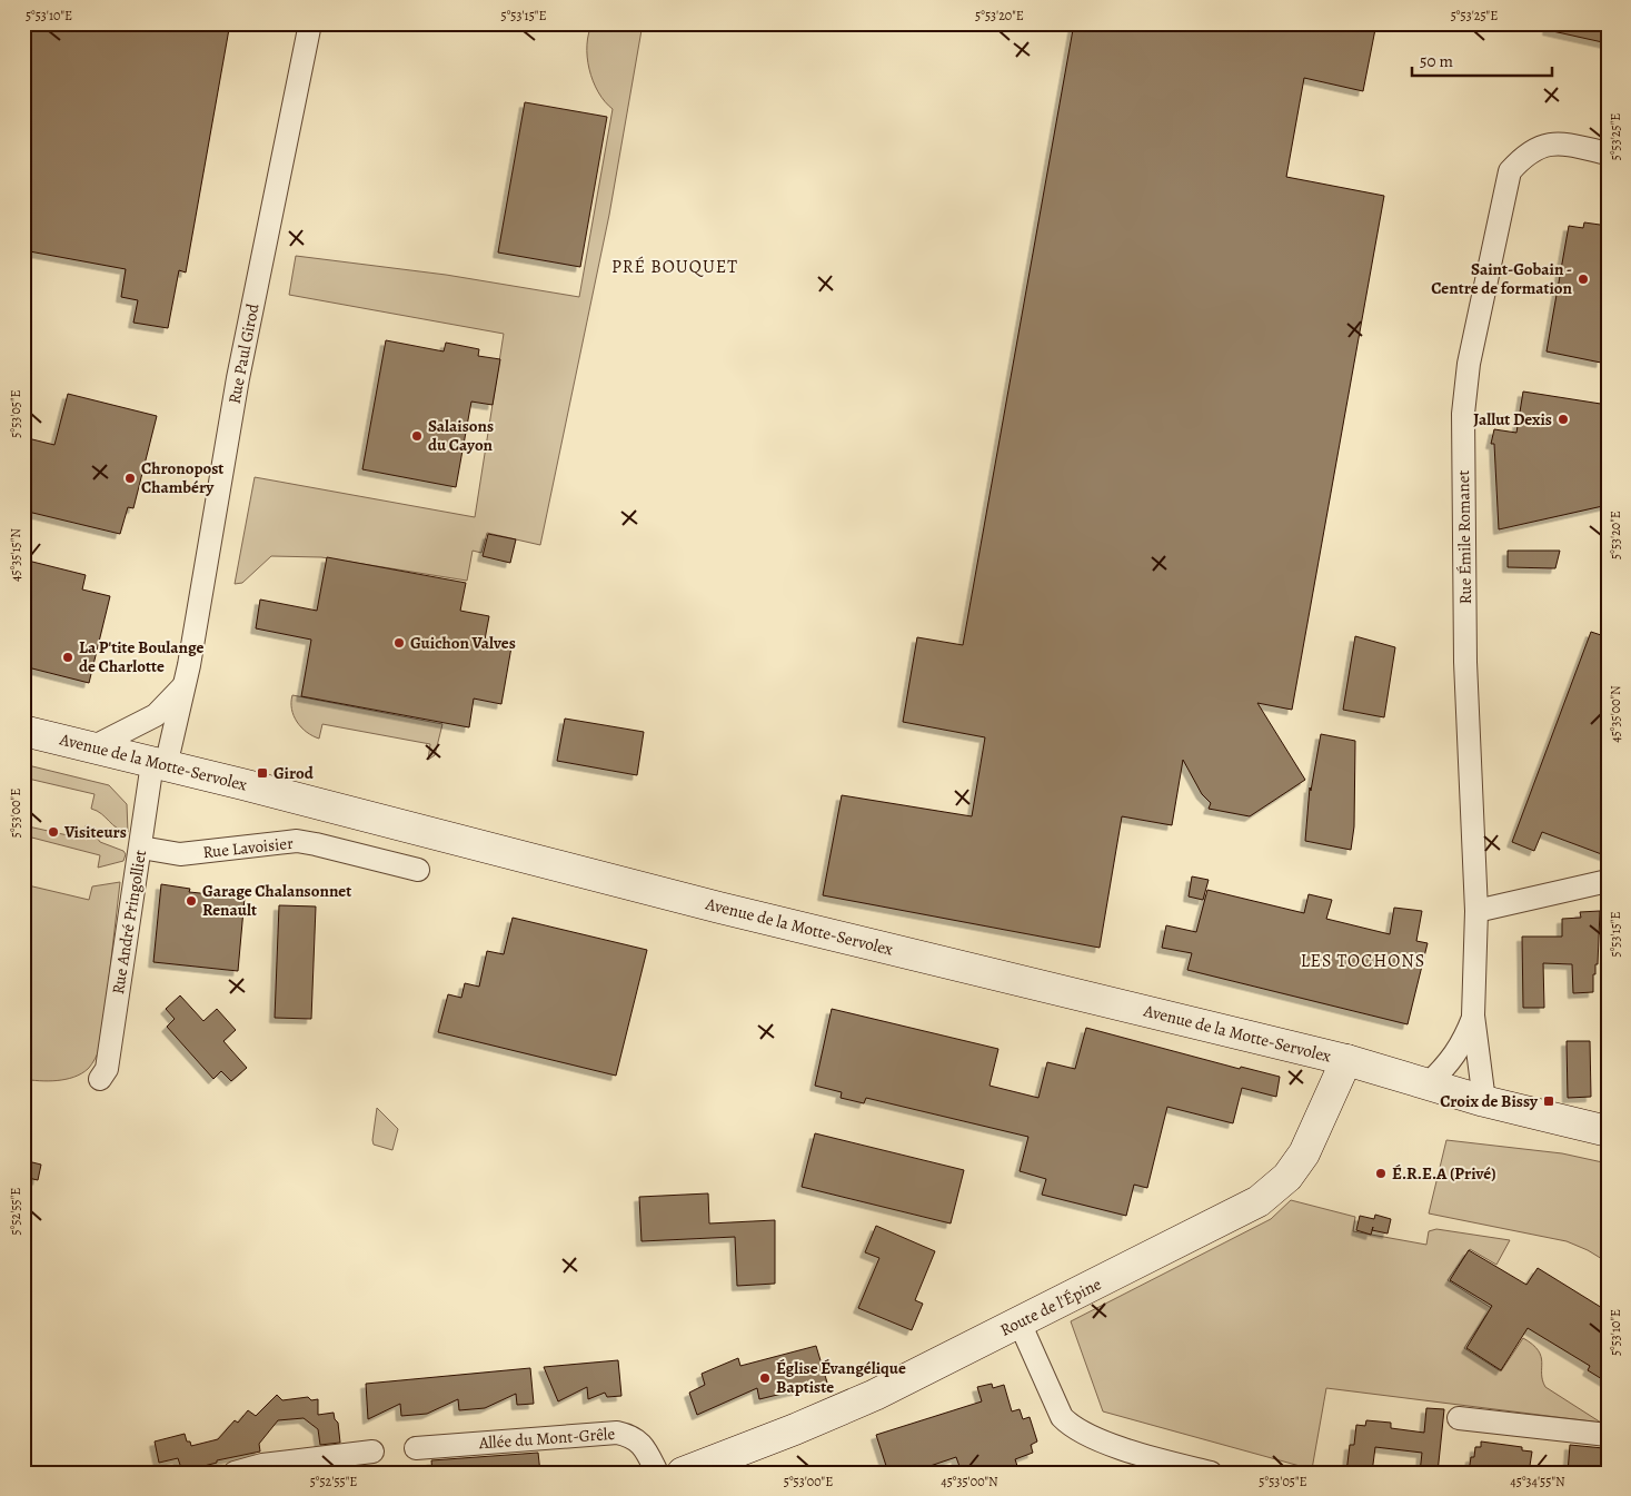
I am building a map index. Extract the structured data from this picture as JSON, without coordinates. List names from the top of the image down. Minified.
{"streets":{"main road":["Avenue de la Motte-Servolex","Route de l'Épine"],"street":["Rue Paul Girod","Rue Émile Romanet","Rue Lavoisier","Rue André Pringolliet","Allée du Mont-Grêle"]},"crossings":[["Rue Paul Girod","Avenue de la Motte-Servolex"],["Rue Paul Girod","Rue André Pringolliet"],["Rue Émile Romanet","Avenue de la Motte-Servolex"],["Avenue de la Motte-Servolex","Rue André Pringolliet"],["Avenue de la Motte-Servolex","Route de l'Épine"],["Rue Lavoisier","Rue André Pringolliet"]],"districts":["PRÉ BOUQUET","LES TOCHONS"],"places":{"other":["Saint-Gobain - Centre de formation","Jallut Dexis","Salaisons du Cayon","Chronopost Chambéry","Guichon Valves","La P'tite Boulange de Charlotte","Visiteurs","Garage Chalansonnet Renault","É.R.E.A (Privé)","Église Évangélique Baptiste"],"transit":["Girod","Croix de Bissy"]},"scale_bar":"50 m","coordinates":["5°53'10\"E","5°53'15\"E","5°53'20\"E","5°53'25\"E","5°53'05\"E","45°35'15\"N","45°35'00\"N","5°53'00\"E","5°52'55\"E","45°34'55\"N"]}
